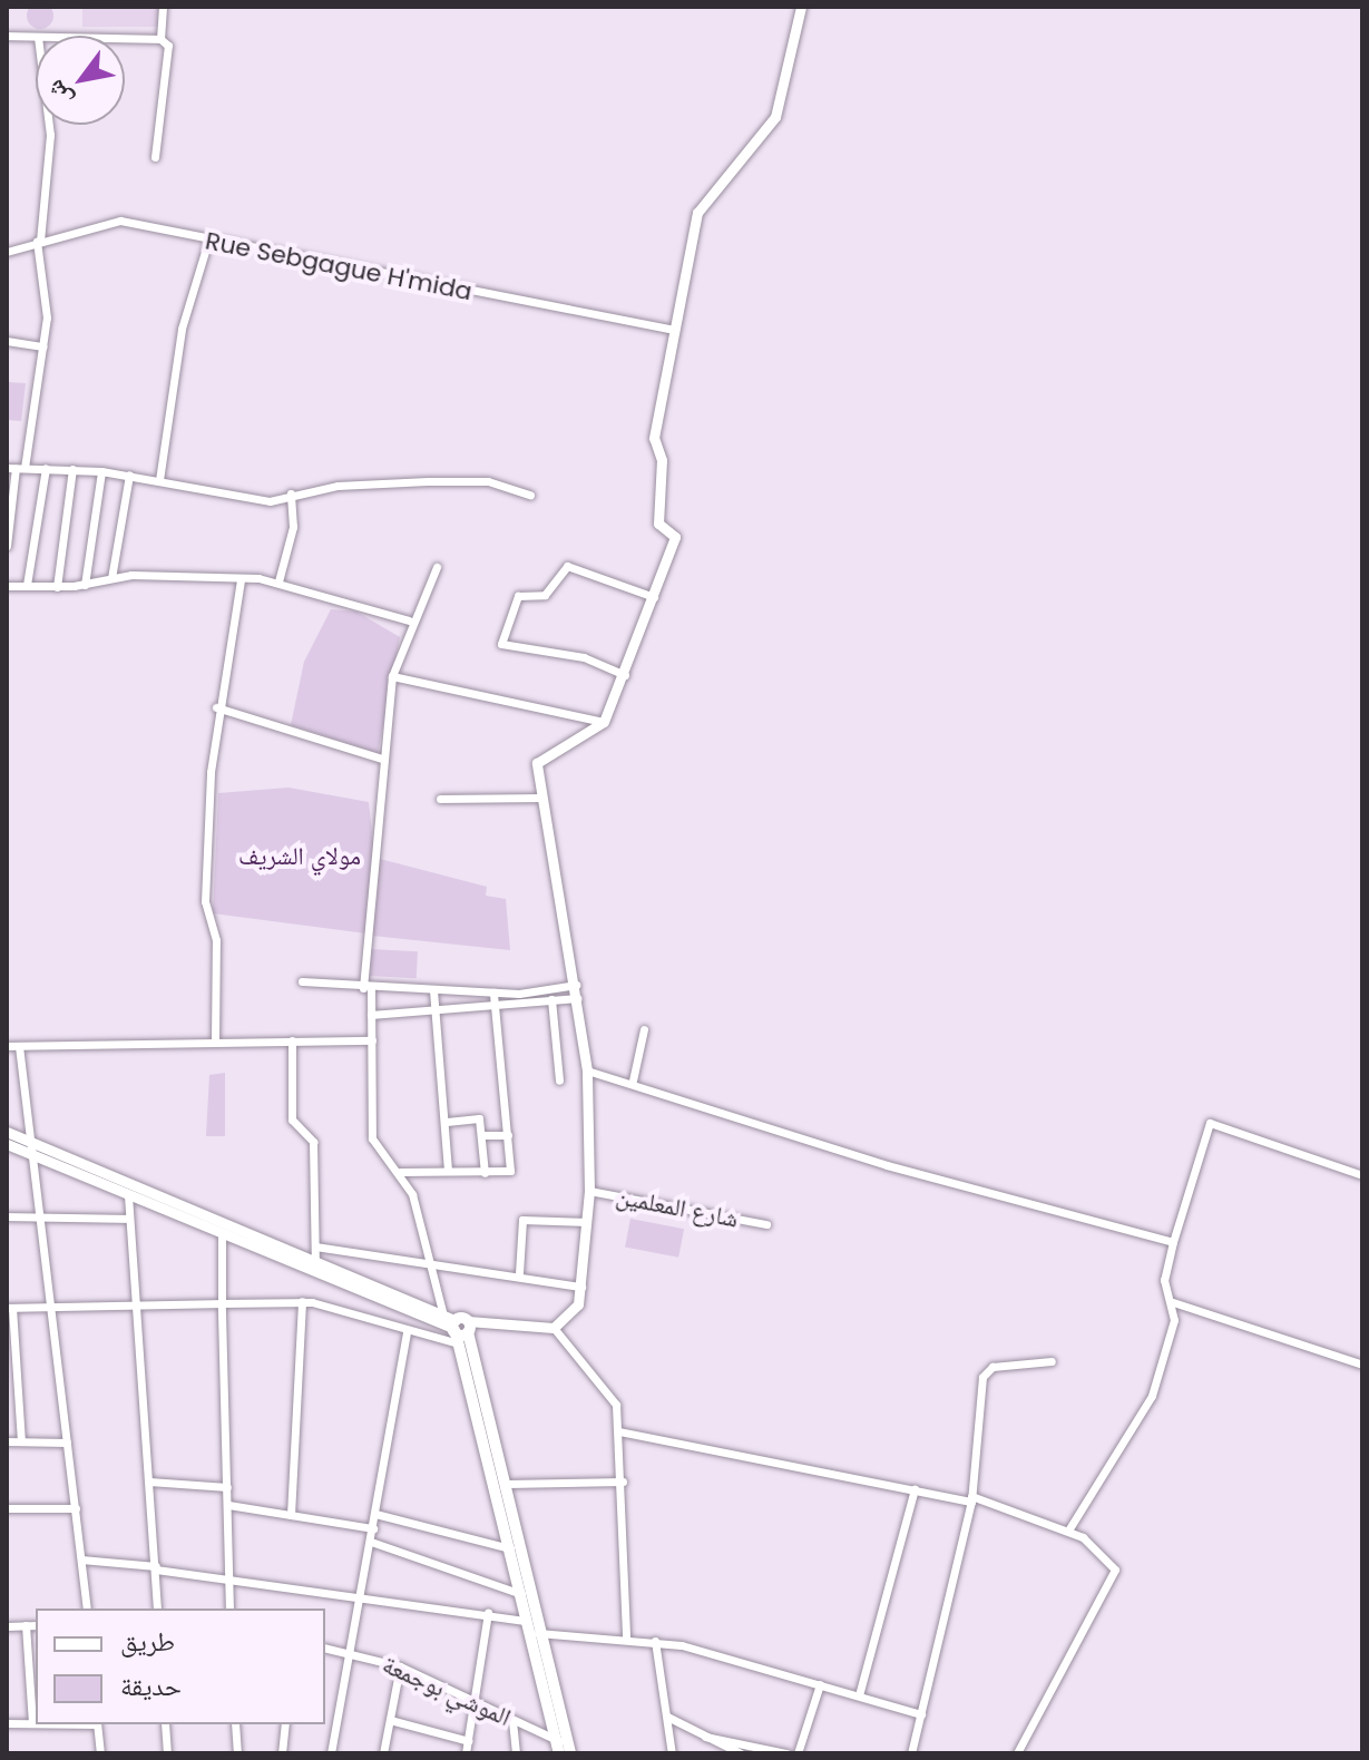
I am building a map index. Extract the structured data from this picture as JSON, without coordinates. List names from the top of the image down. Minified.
{"streets":{"street":["Rue Sebgague H'mida","شارع المعلمين","الموشي بوجمعة"]},"parks":["مولاي الشريف"],"legend":["طريق","حديقة"],"north":"bottom left"}
